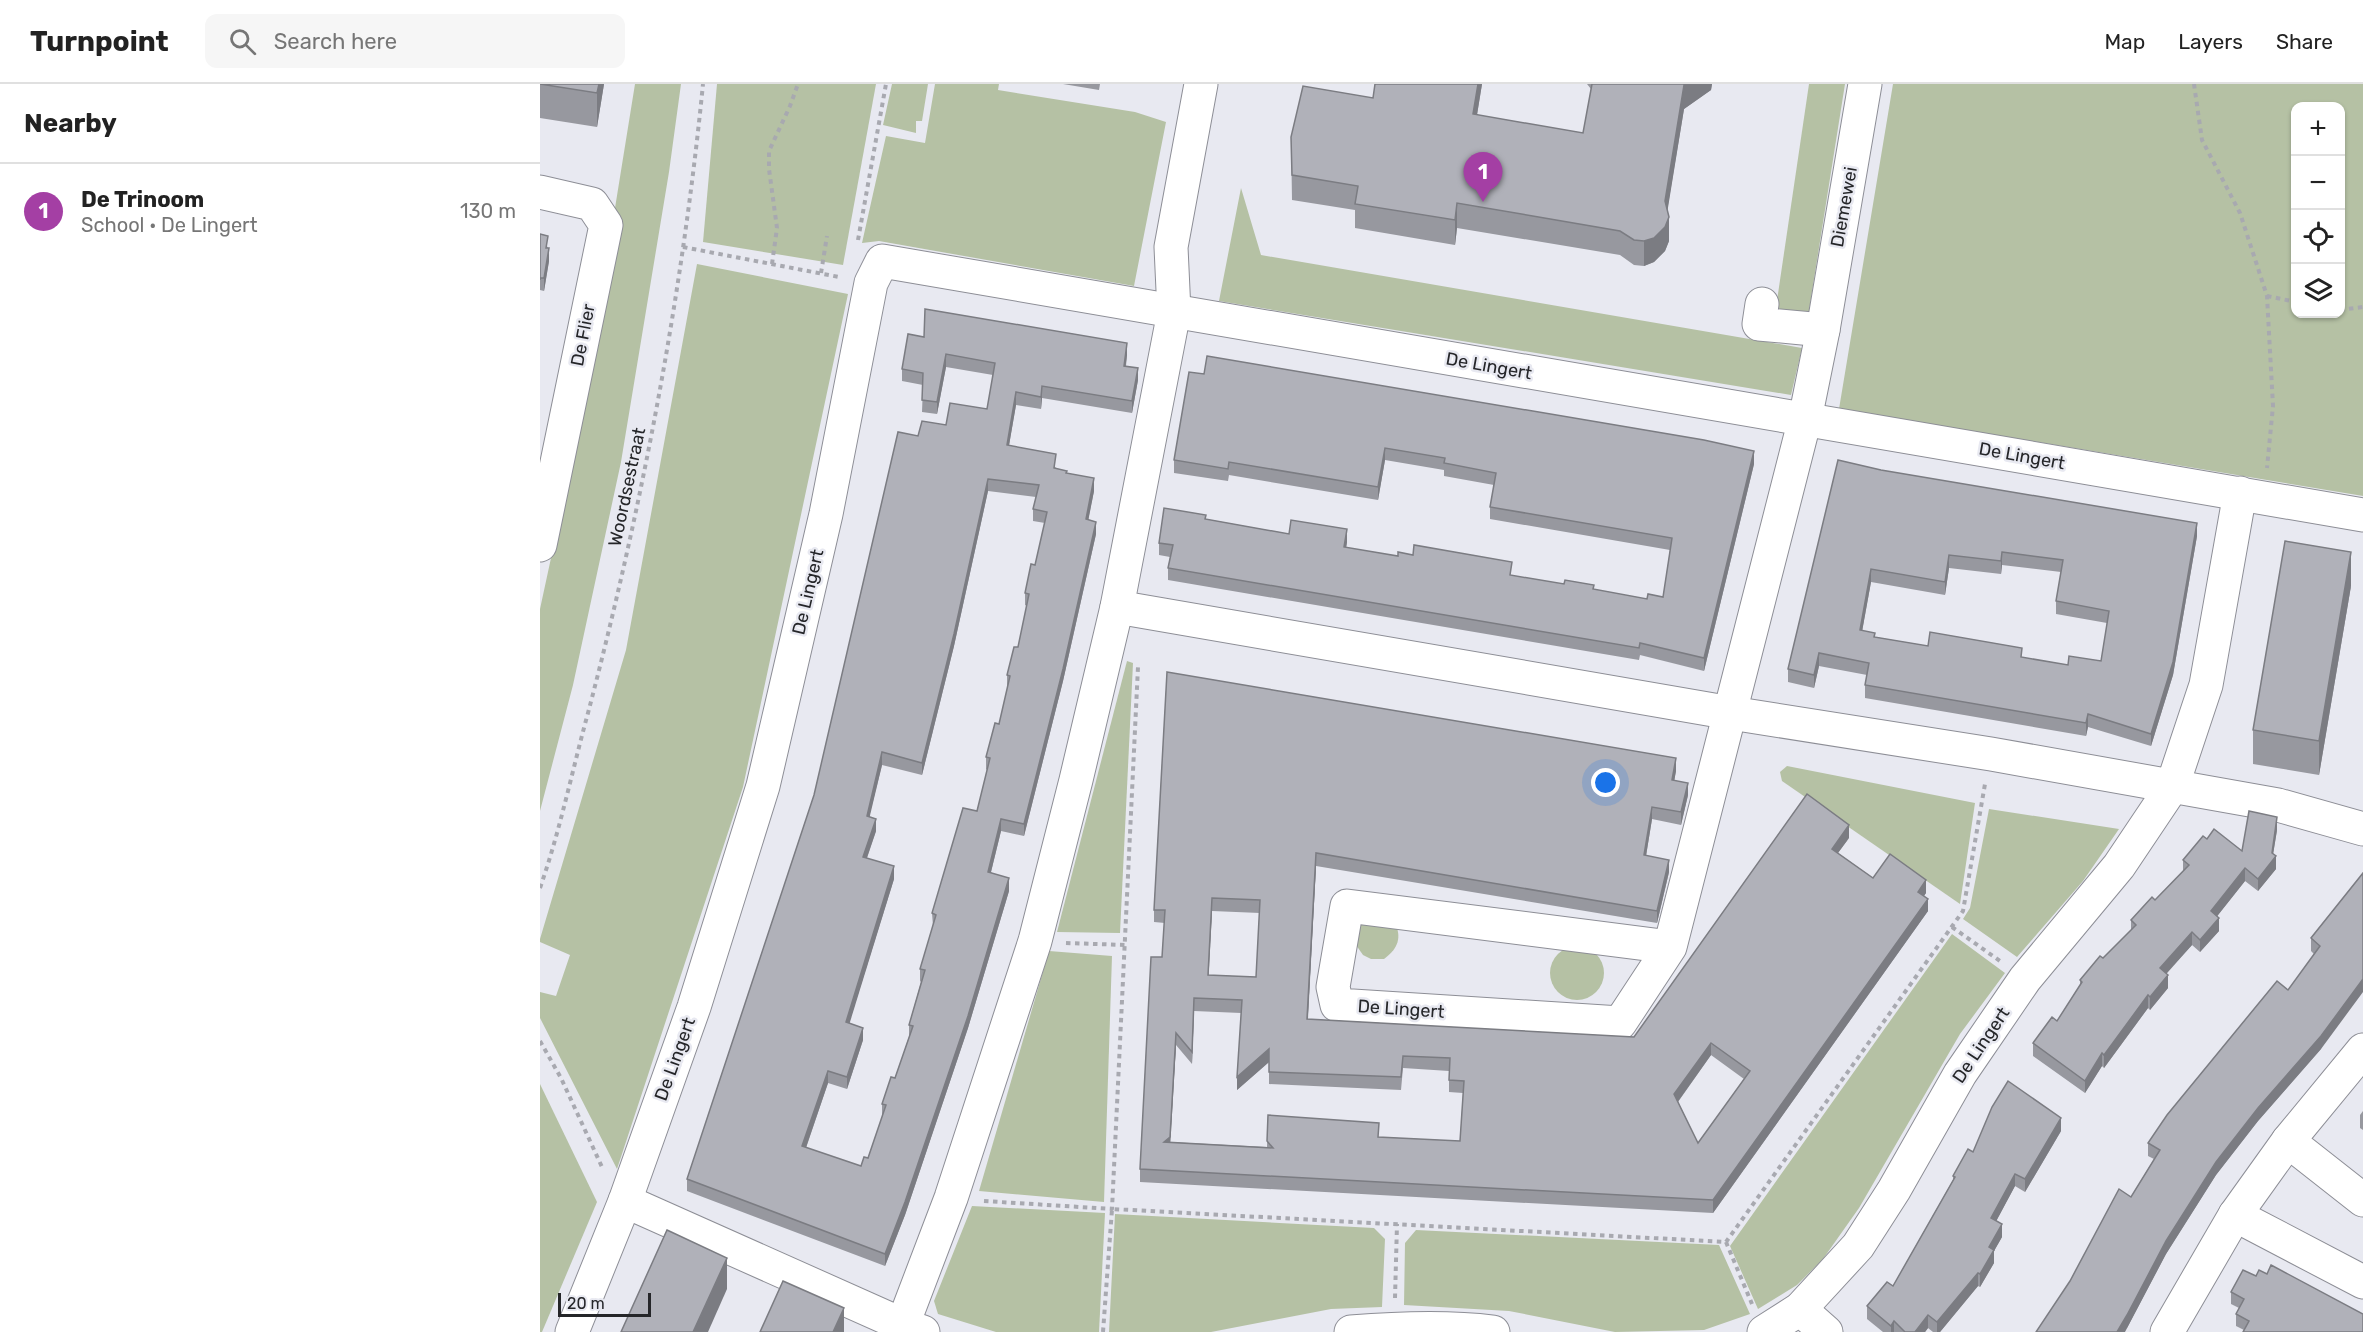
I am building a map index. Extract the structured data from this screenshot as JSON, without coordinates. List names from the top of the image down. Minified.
{"streets":{"street":["Diemewei","De Flier","De Lingert"],"path":["Woordsestraat"]},"crossings":[["Diemewei","De Lingert"]],"scale_bar":"20 m","page":{"header":"Turnpoint","search":"Search here","nav":["Map","Layers","Share"],"heading":"Nearby","map_buttons":["+","−"],"pins":"1","list":[{"mark":"1","name":"De Trinoom","note":"School · De Lingert","value":"130 m"}],"scale":"20 m"}}
